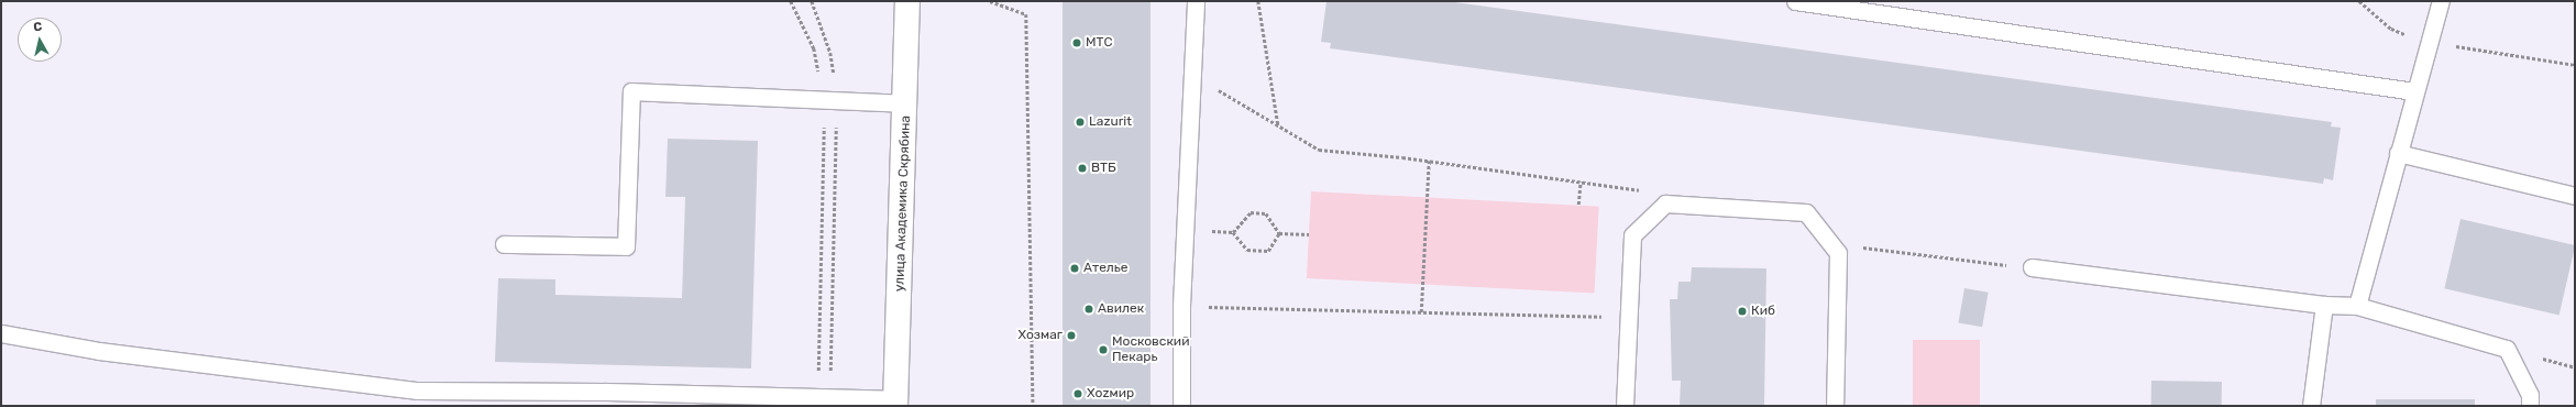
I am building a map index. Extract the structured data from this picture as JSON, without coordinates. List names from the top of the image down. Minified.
{"streets":{"main road":["улица Академика Скрябина"]},"places":["МТС","Lazurit","ВТБ","Ателье","Авилек","Киб","Хозмаг","Московский Пекарь","Хоzмир"],"north":"top"}
